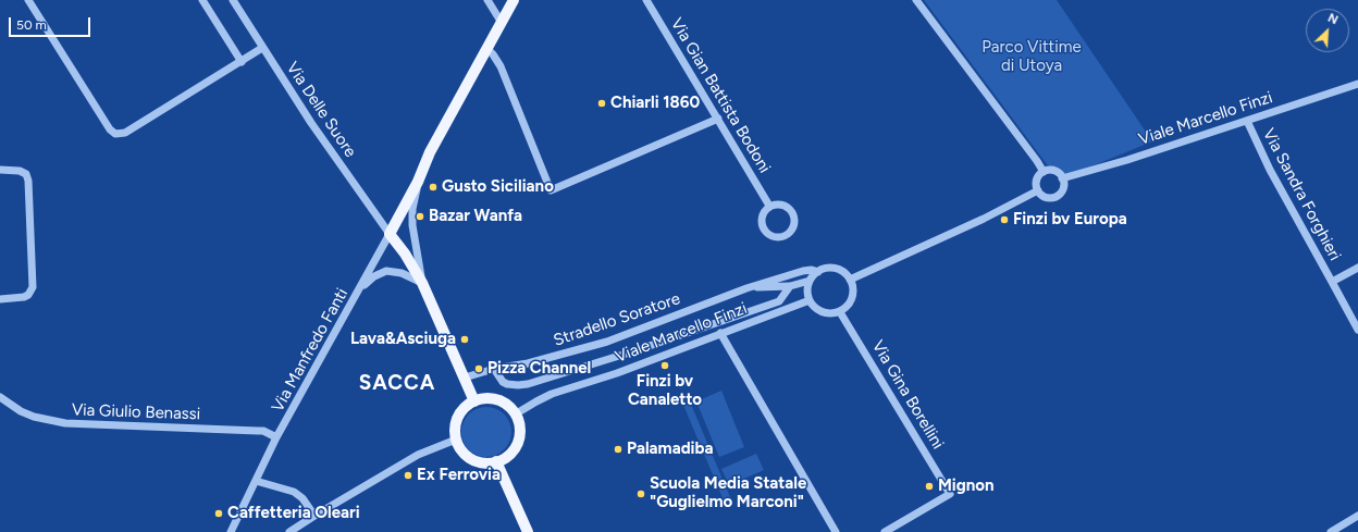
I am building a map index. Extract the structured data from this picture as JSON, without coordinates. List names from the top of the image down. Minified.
{"streets":{"street":["Via Gian Battista Bodoni","Via Delle Suore","Viale Marcello Finzi","Via Sandra Forghieri","Stradello Soratore","Via Manfredo Fanti","Via Gina Borellini","Via Giulio Benassi"]},"crossings":[["Via Delle Suore","Via Manfredo Fanti"],["Viale Marcello Finzi","Via Sandra Forghieri"],["Viale Marcello Finzi","Stradello Soratore"],["Viale Marcello Finzi","Via Gina Borellini"],["Stradello Soratore","Via Gina Borellini"],["Via Manfredo Fanti","Via Giulio Benassi"]],"districts":["SACCA"],"parks":["Parco Vittime di Utoya"],"places":["Chiarli 1860","Gusto Siciliano","Bazar Wanfa","Finzi bv Europa","Lava&Asciuga","Finzi bv Canaletto","Pizza Channel","Palamadiba","Ex Ferrovia","Mignon","Scuola Media Statale \"Guglielmo Marconi\"","Caffetteria Oleari"],"scale_bar":"50 m","north":"top right"}
